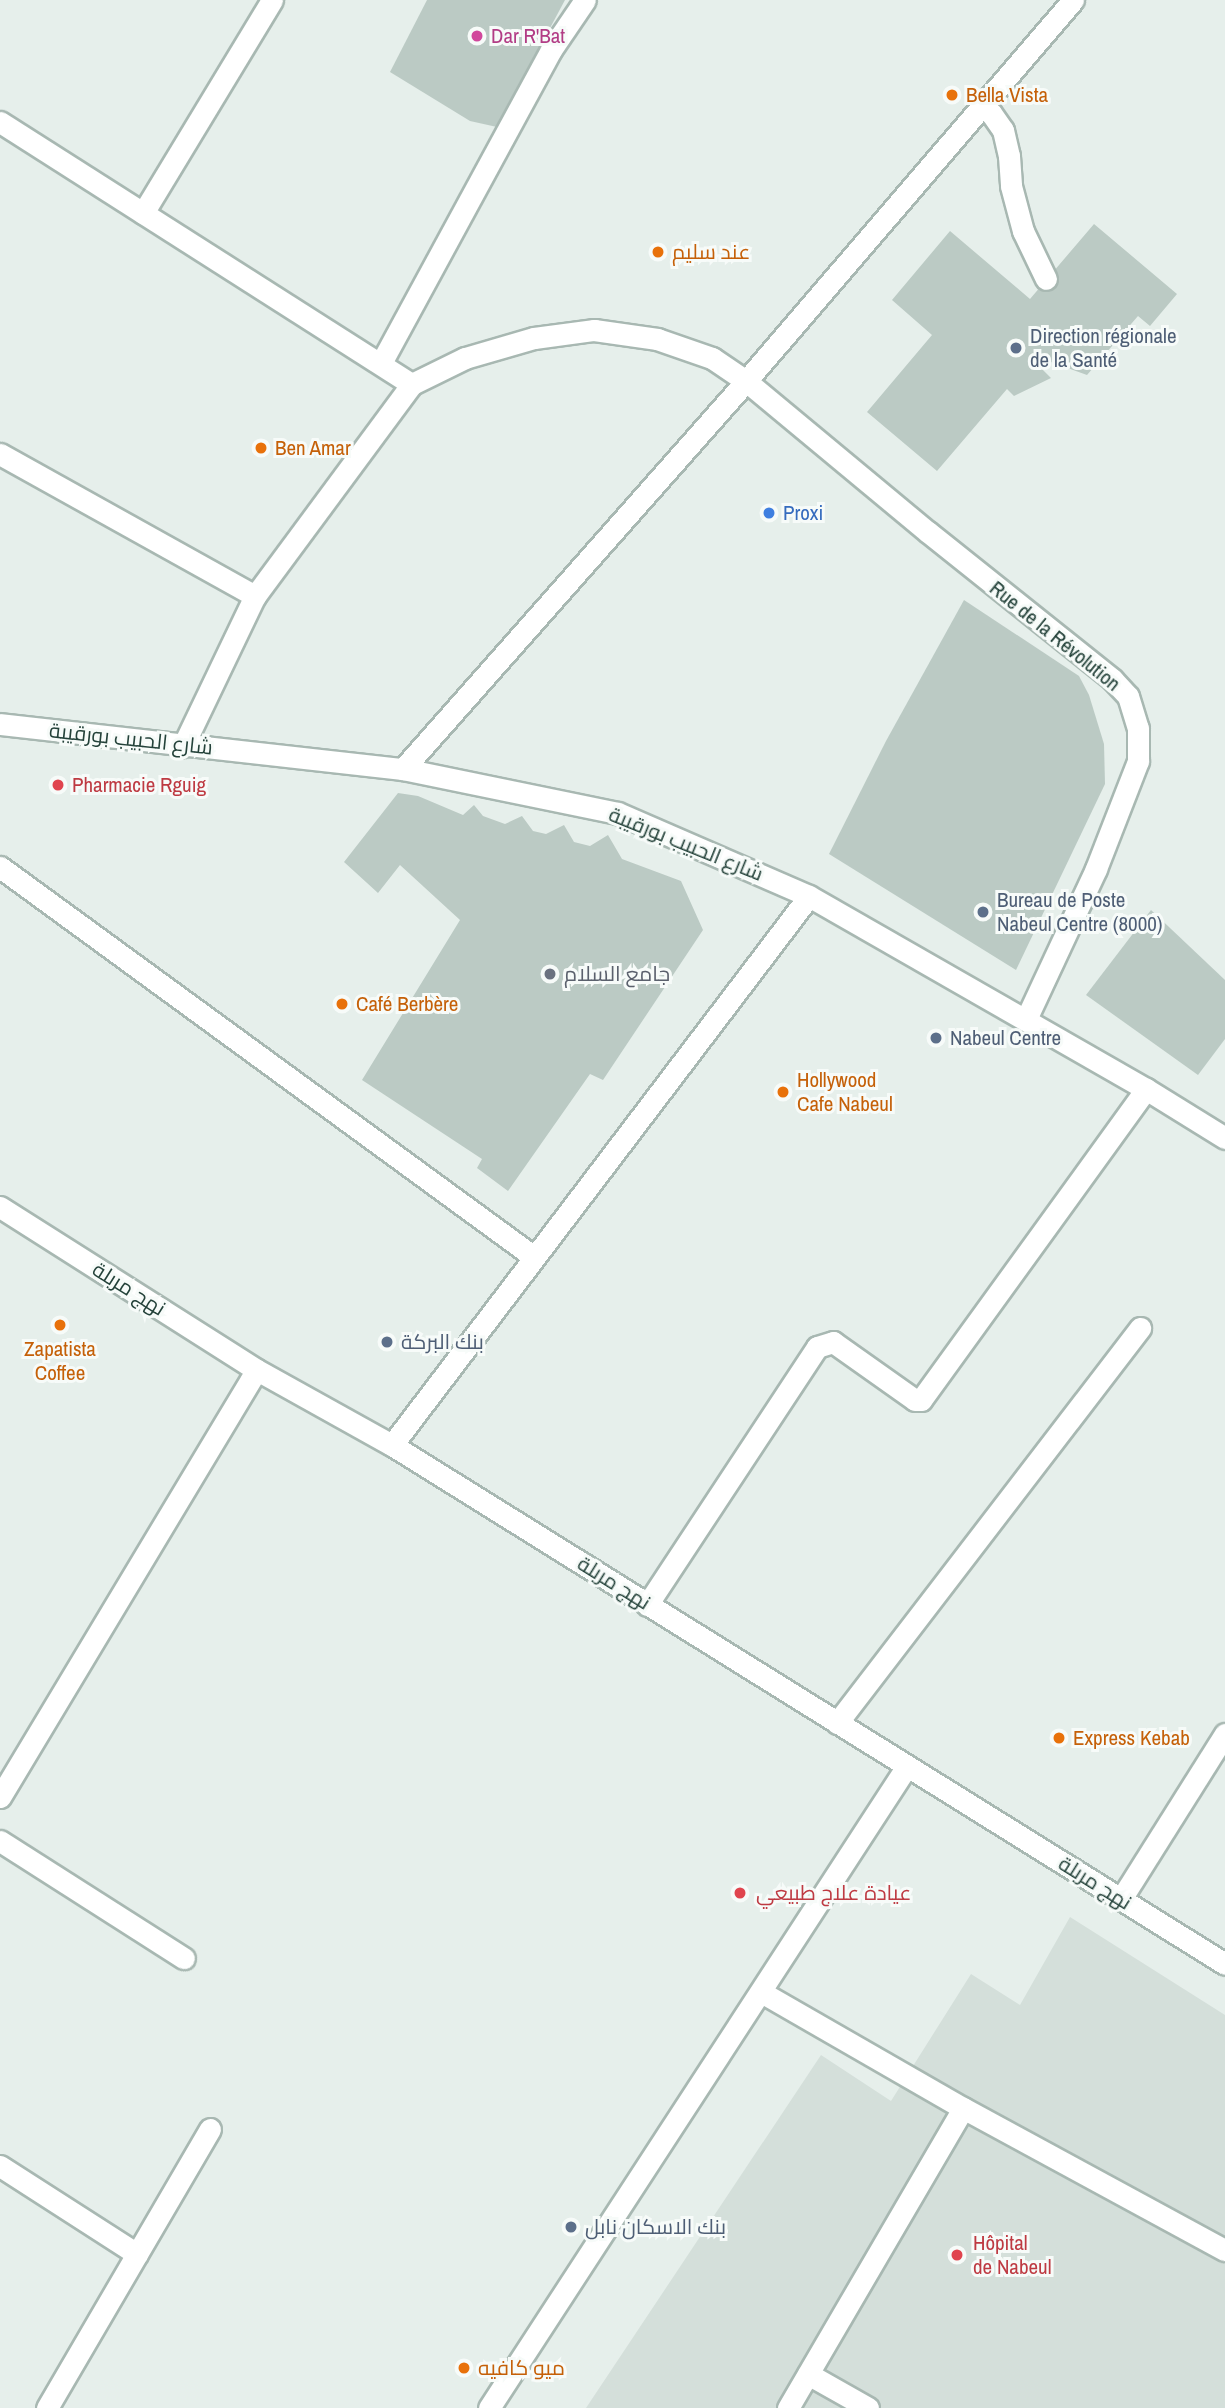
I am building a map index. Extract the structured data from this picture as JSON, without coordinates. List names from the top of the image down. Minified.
{"streets":{"street":["Rue de la Révolution","شارع الحبيب بورقيبة","نهج مربلة"]},"crossings":[["Rue de la Révolution","شارع الحبيب بورقيبة"]],"places":["Dar R'Bat","Bella Vista","عند سليم","Direction régionale de la Santé","Ben Amar","Proxi","Pharmacie Rguig","Bureau de Poste Nabeul Centre (8000)","جامع السلام","Café Berbère","Nabeul Centre","Hollywood Cafe Nabeul","Zapatista Coffee","بنك البركة","Express Kebab","عيادة علاج طبيعي","بنك الاسكان نابل","Hôpital de Nabeul","ميو كافيه"]}
